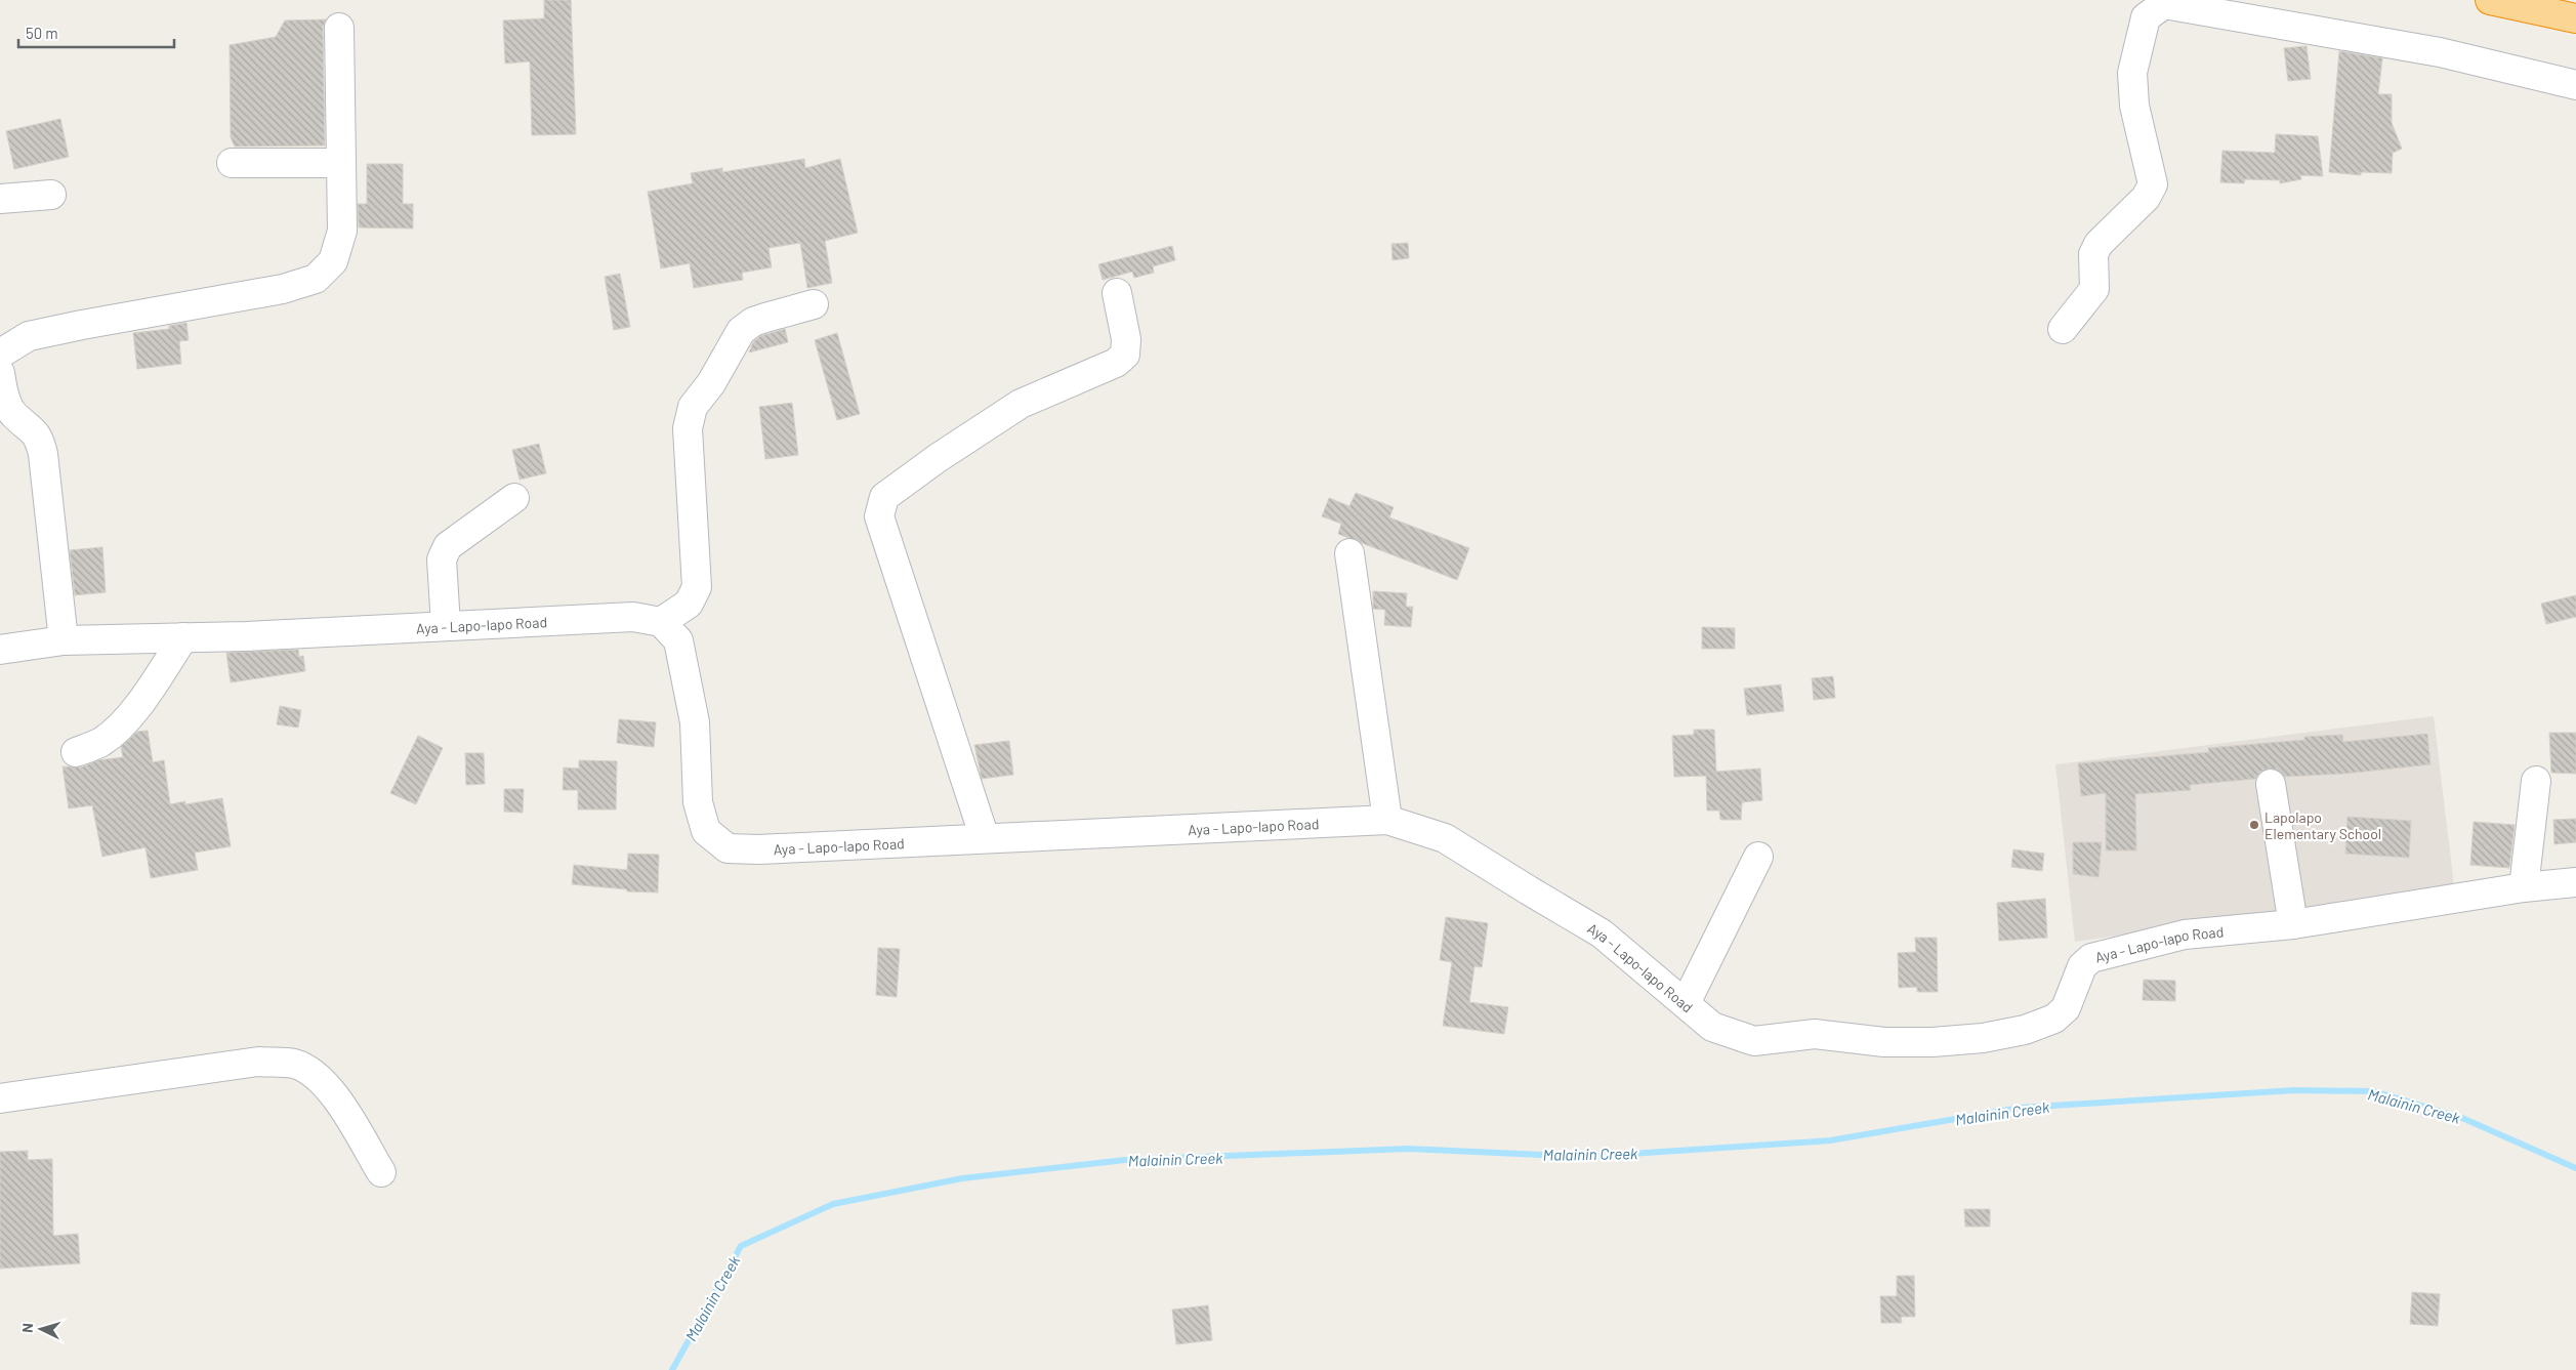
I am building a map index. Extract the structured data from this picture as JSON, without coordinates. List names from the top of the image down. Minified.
{"streets":{"street":["Aya - Lapo-lapo Road"]},"water":["Malainin Creek"],"places":["Lapolapo Elementary School"],"scale_bar":"50 m","north":"left"}
